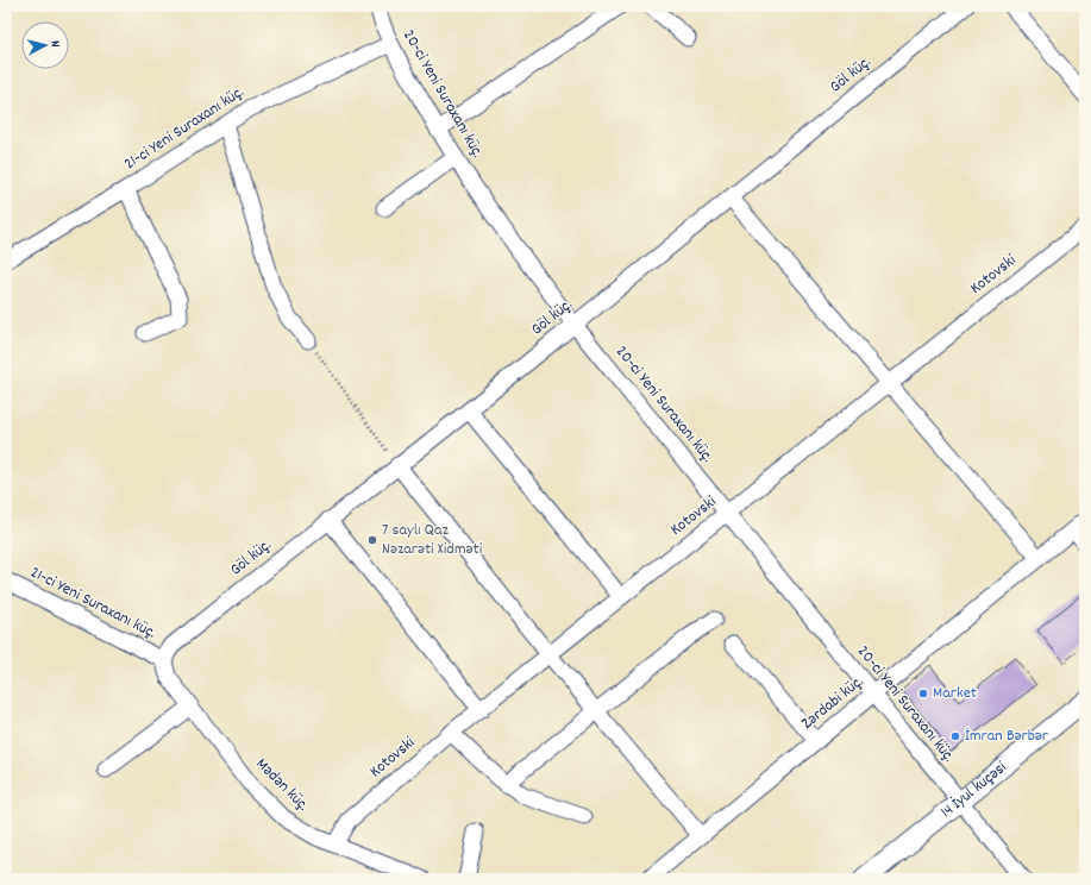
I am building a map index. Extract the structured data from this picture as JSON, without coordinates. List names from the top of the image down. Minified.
{"streets":{"street":["Göl küç.","20-ci Yeni Suraxanı küç.","21-ci Yeni Suraxanı küç.","Kotovski","Zərdabi küç.","Mədən küç.","14 İyul küçəsi"]},"crossings":[["Göl küç.","20-ci Yeni Suraxanı küç."],["Göl küç.","21-ci Yeni Suraxanı küç."],["Göl küç.","Mədən küç."],["20-ci Yeni Suraxanı küç.","21-ci Yeni Suraxanı küç."],["20-ci Yeni Suraxanı küç.","Kotovski"],["20-ci Yeni Suraxanı küç.","Zərdabi küç."],["20-ci Yeni Suraxanı küç.","14 İyul küçəsi"],["21-ci Yeni Suraxanı küç.","Mədən küç."],["Kotovski","Mədən küç."]],"places":["7 saylı Qaz Nəzarəti Xidməti","Market","İmran Bərbər"],"north":"right"}
